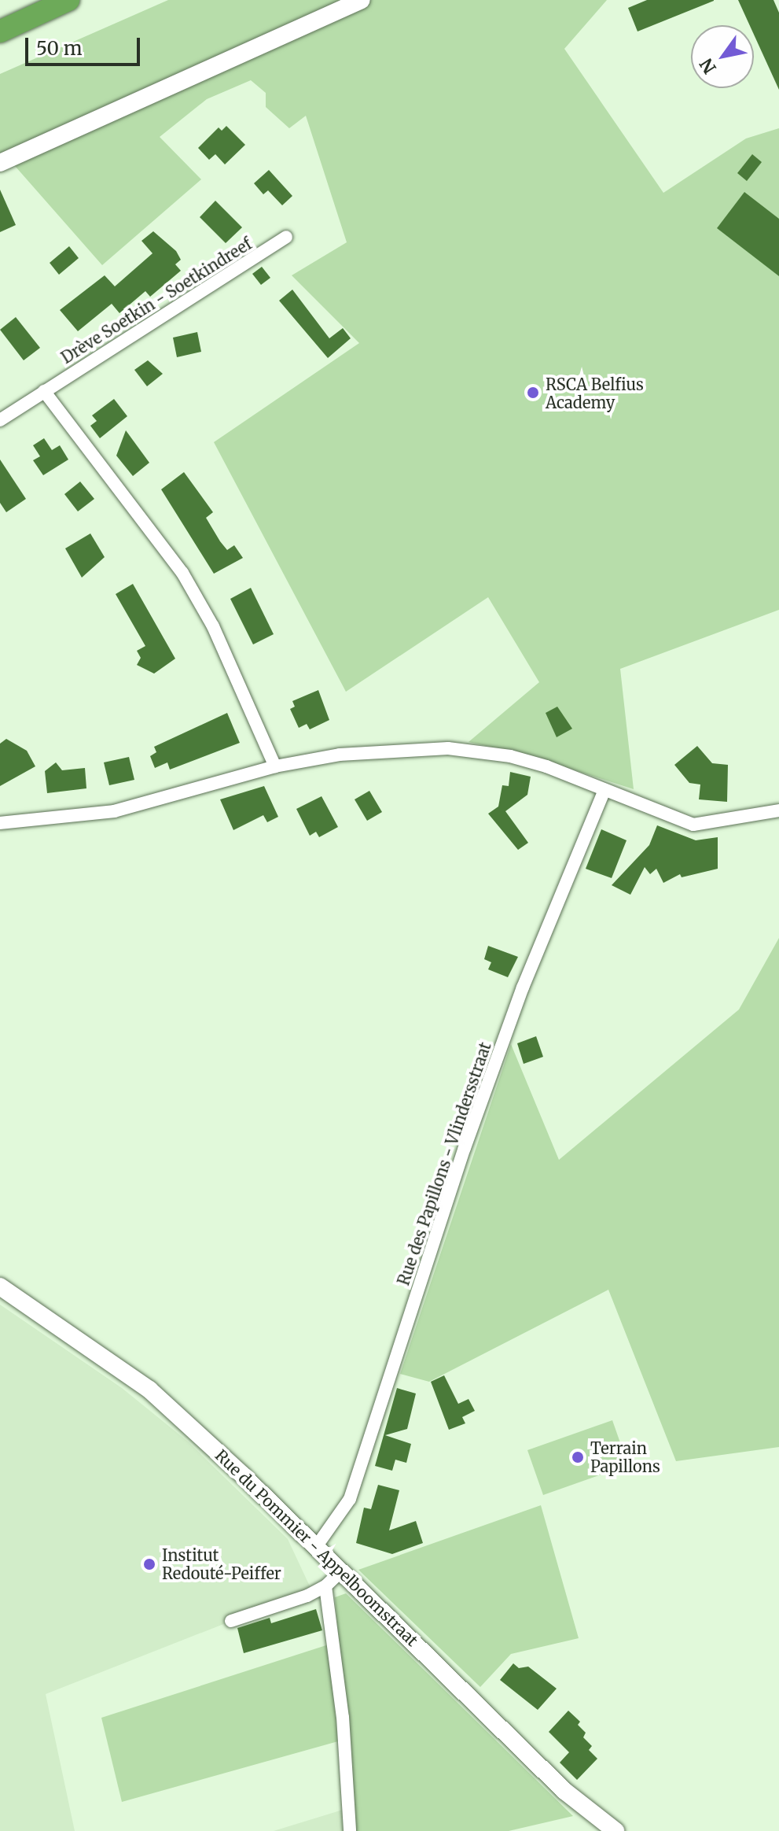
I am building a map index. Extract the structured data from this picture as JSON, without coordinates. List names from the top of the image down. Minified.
{"streets":{"street":["Drève Soetkin - Soetkindreef","Rue des Papillons - Vlindersstraat","Rue du Pommier - Appelboomstraat"]},"crossings":[["Rue des Papillons - Vlindersstraat","Rue du Pommier - Appelboomstraat"]],"places":["RSCA Belfius Academy","Terrain Papillons","Institut Redouté-Peiffer"],"scale_bar":"50 m","north":"bottom left"}
